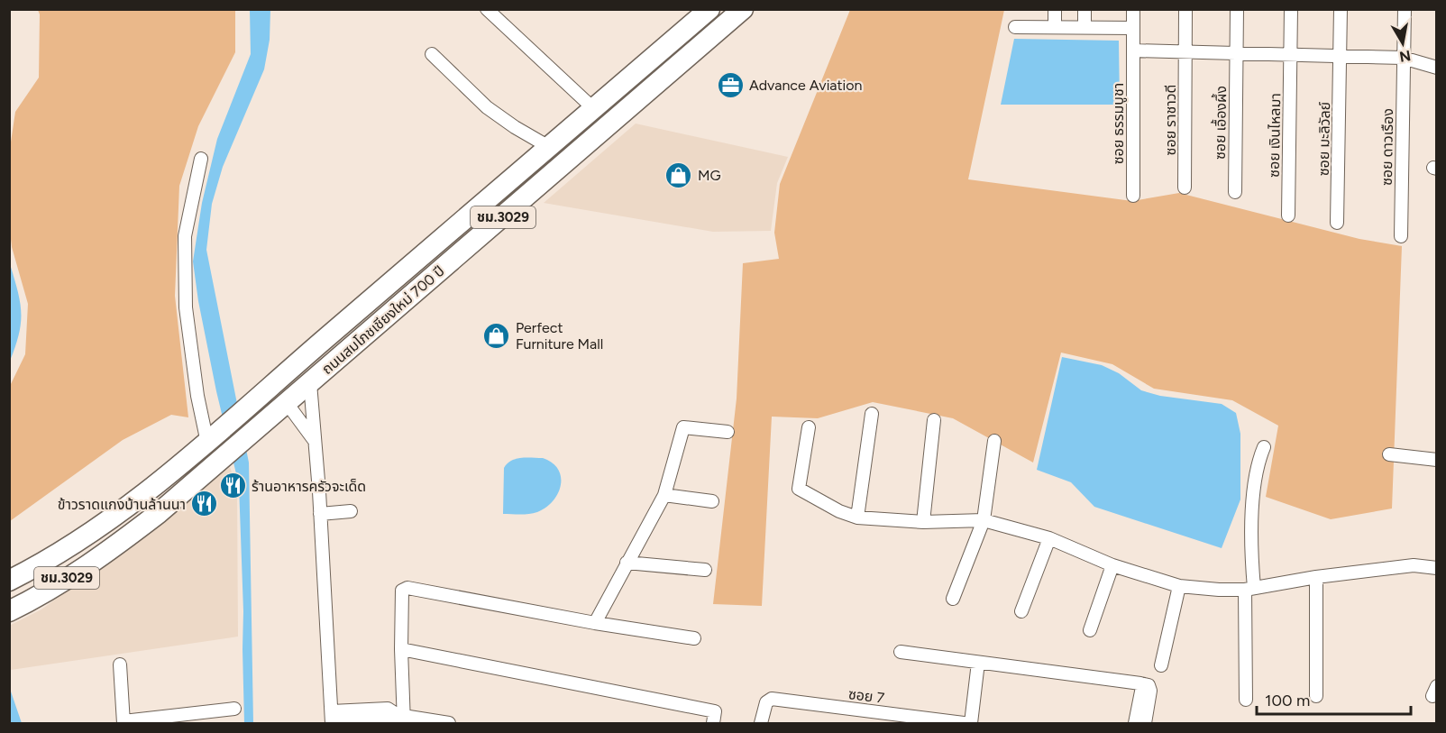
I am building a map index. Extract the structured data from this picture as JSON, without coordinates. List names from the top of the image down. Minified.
{"streets":{"main road":["ชม.3029","ถนนสมโภชเชียงใหม่ 700 ปี"],"street":["ซอย ราชาวดี","ซอย เอื้องผึ้ง","ซอย ธรรมบูชา","ซอย เงินไหลมา","ซอย มะลิวัลย์","ซอย ดาวเรือง","ซอย 7"]},"places":{"office":["Advance Aviation"],"shop":["MG","Perfect Furniture Mall"],"restaurant":["ร้านอาหารครัวจะเด็ด","ข้าวราดแกงบ้านล้านนา"]},"scale_bar":"100 m","north":"bottom"}
